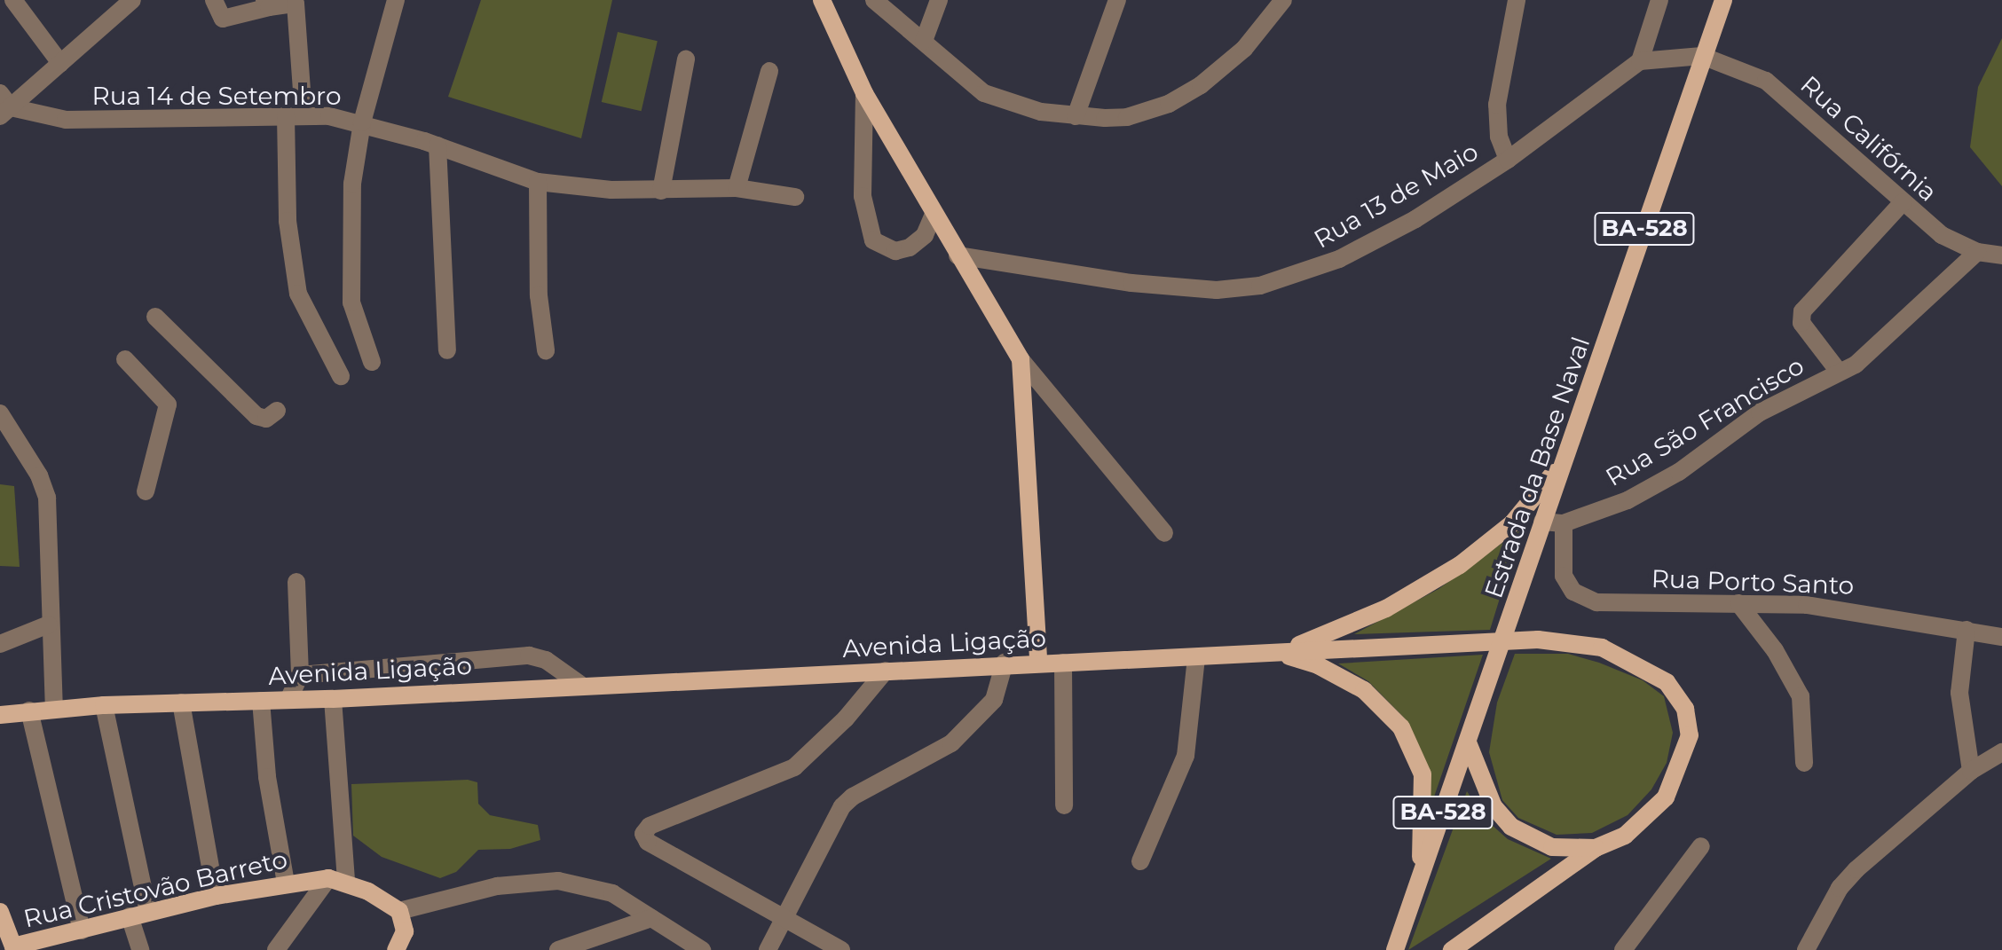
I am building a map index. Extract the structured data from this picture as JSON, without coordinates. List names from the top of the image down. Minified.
{"streets":{"main road":["BA-528","Estrada da Base Naval","Avenida Ligação","Rua Cristovão Barreto"],"street":["Rua 14 de Setembro","Rua Califórnia","Rua 13 de Maio","Rua São Francisco","Rua Porto Santo"]},"crossings":[["Rua Califórnia","Rua São Francisco"],["Rua Califórnia","Estrada da Base Naval"],["Rua São Francisco","Estrada da Base Naval"],["Rua São Francisco","Rua Porto Santo"],["Estrada da Base Naval","Avenida Ligação"]]}
